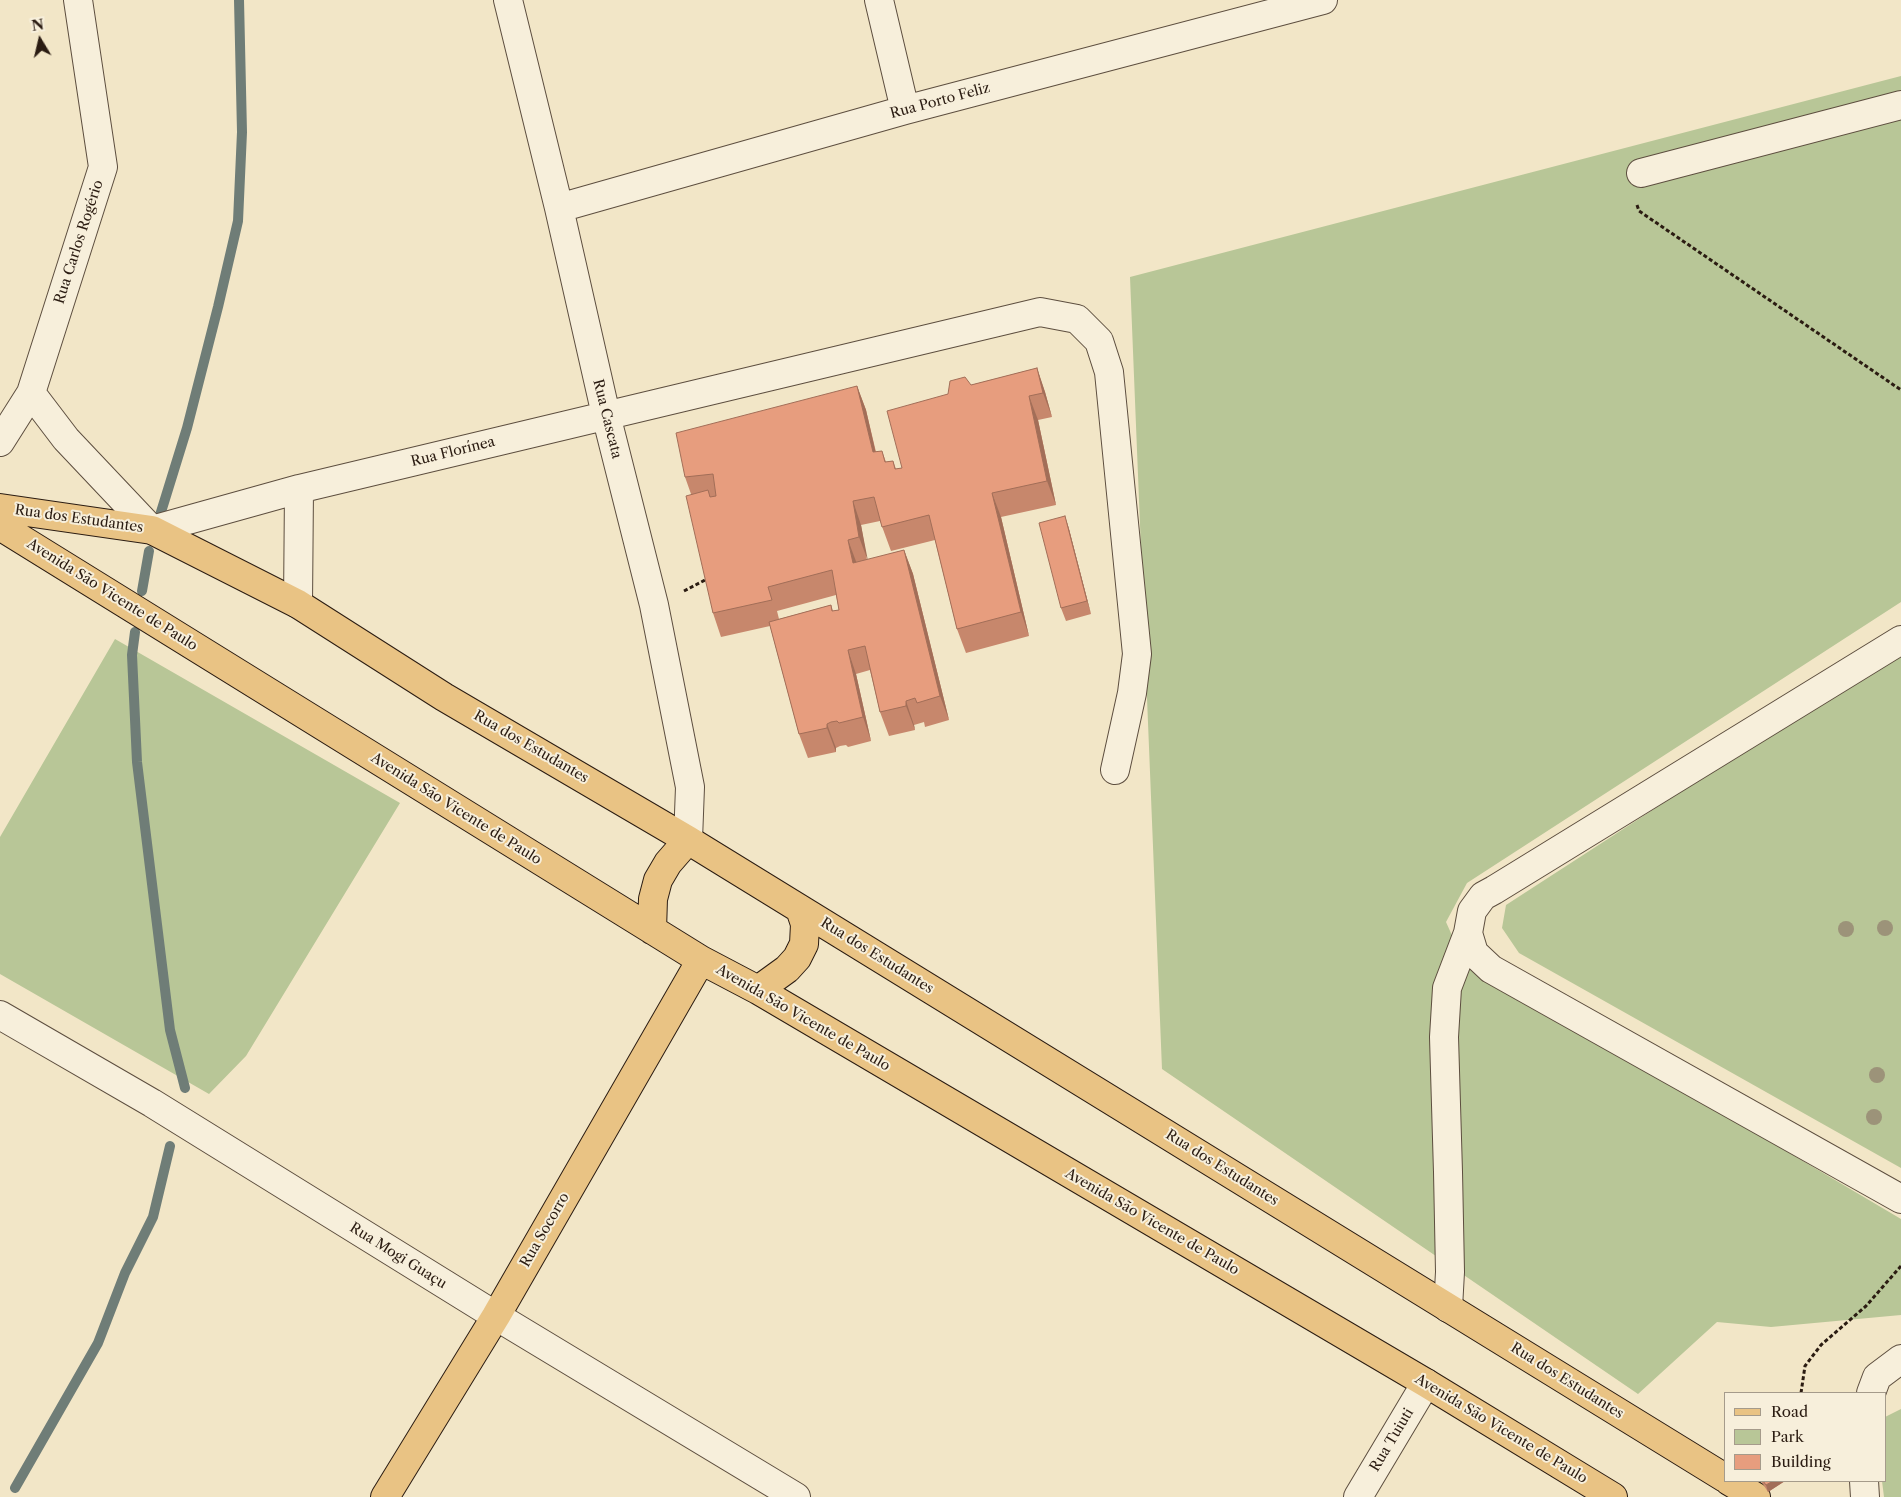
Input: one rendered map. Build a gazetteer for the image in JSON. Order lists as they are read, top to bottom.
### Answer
{
  "streets": {
    "main road": ["Rua dos Estudantes", "Avenida São Vicente de Paulo", "Rua Socorro"],
    "street": [
      "Rua Porto Feliz",
      "Rua Carlos Rogério",
      "Rua Cascata",
      "Rua Florínea",
      "Rua Mogi Guaçu",
      "Rua Tuiuti"
    ]
  },
  "crossings": [
    ["Rua Porto Feliz", "Rua Cascata"],
    ["Rua Cascata", "Rua Florínea"],
    ["Rua Cascata", "Rua dos Estudantes"],
    ["Rua Florínea", "Rua dos Estudantes"],
    ["Avenida São Vicente de Paulo", "Rua Socorro"],
    ["Avenida São Vicente de Paulo", "Rua Tuiuti"],
    ["Rua Socorro", "Rua Mogi Guaçu"]
  ],
  "legend": ["Road", "Park", "Building"],
  "north": "top"
}
